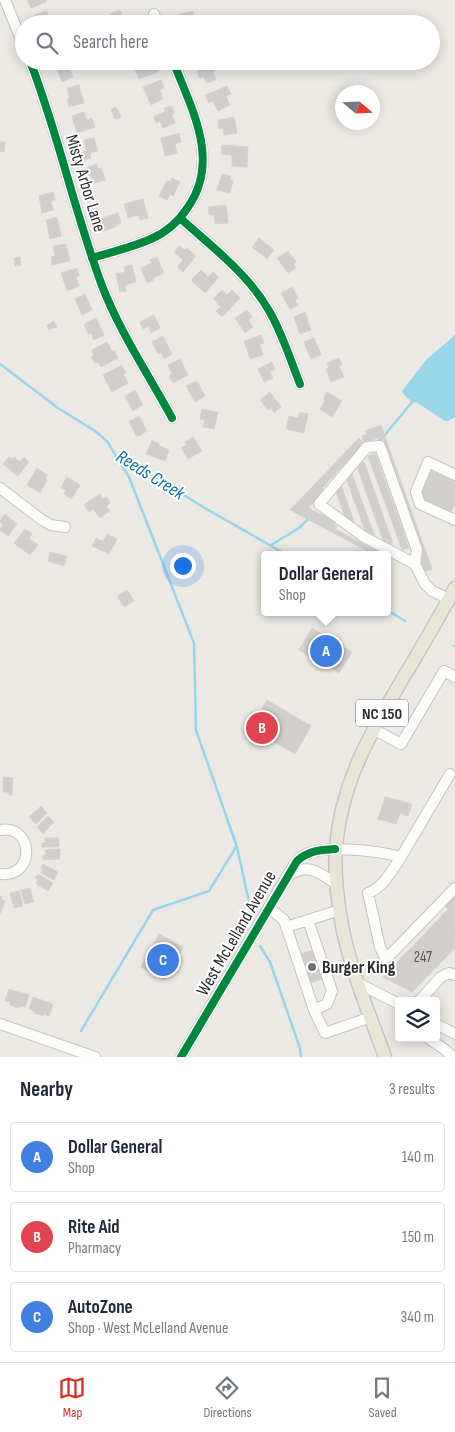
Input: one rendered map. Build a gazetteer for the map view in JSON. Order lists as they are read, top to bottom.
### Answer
{
  "streets": {
    "main road": ["NC 150"],
    "street": ["Misty Arbor Lane", "West McLelland Avenue"]
  },
  "crossings": [
    ["NC 150", "West McLelland Avenue"]
  ],
  "water": ["Reeds Creek"],
  "places": ["Burger King"],
  "house_numbers": ["247"],
  "north": "right",
  "page": {
    "search": "Search here",
    "popup": ["Dollar General", "Shop"],
    "pins": ["A", "B", "C"],
    "heading": ["Nearby", "3 results"],
    "list": [
      {
        "mark": "A",
        "name": "Dollar General",
        "note": "Shop",
        "value": "140 m"
      },
      {
        "mark": "B",
        "name": "Rite Aid",
        "note": "Pharmacy",
        "value": "150 m"
      },
      {
        "mark": "C",
        "name": "AutoZone",
        "note": "Shop · West McLelland Avenue",
        "value": "340 m"
      }
    ],
    "nav": ["Map", "Directions", "Saved"]
  }
}
